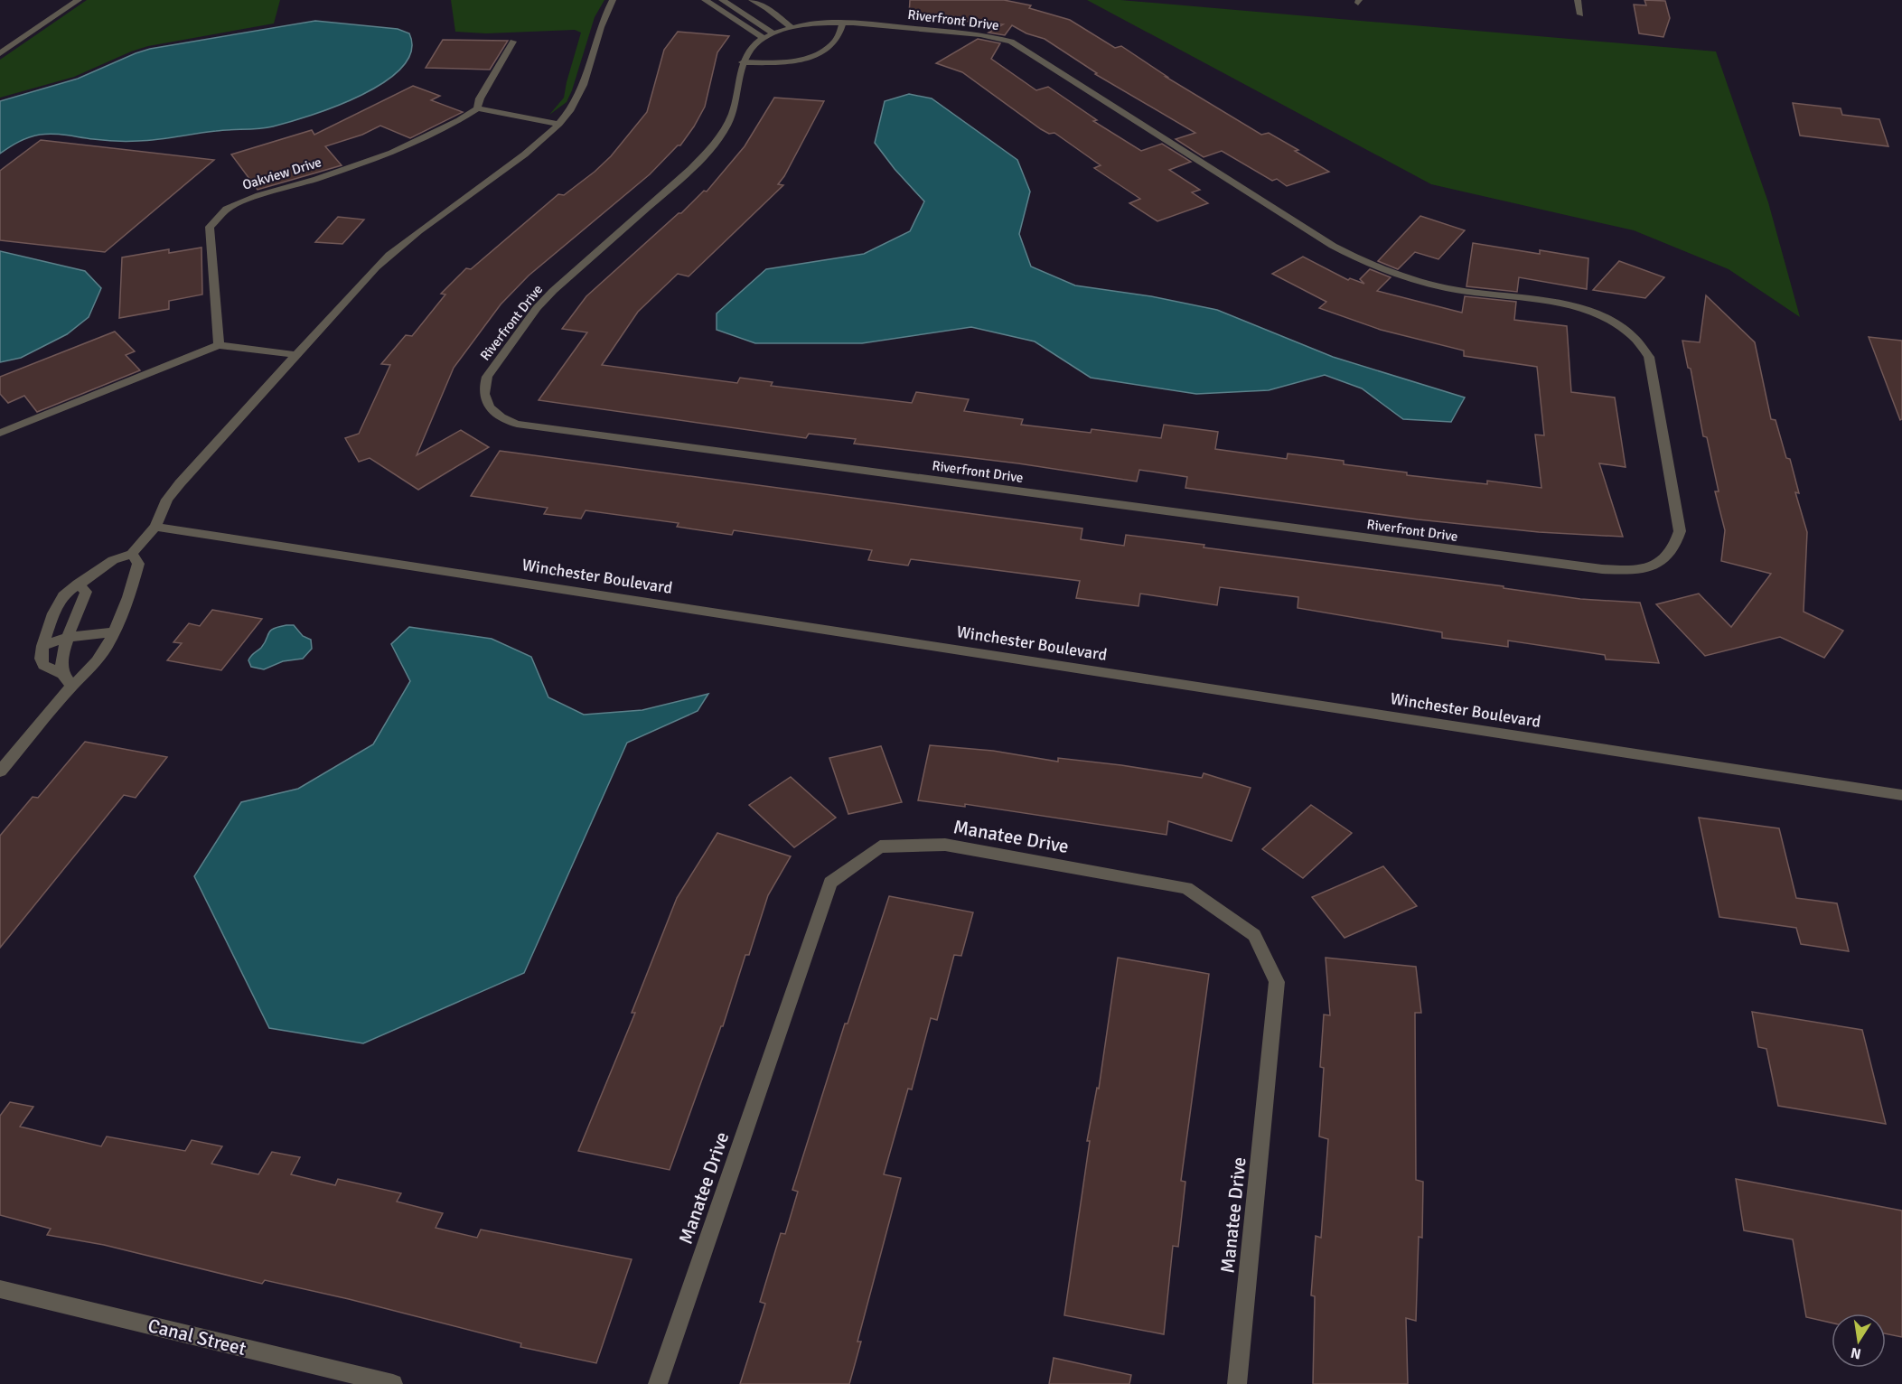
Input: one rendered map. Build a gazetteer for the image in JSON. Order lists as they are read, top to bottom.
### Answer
{
  "streets": {
    "street": [
      "Riverfront Drive",
      "Oakview Drive",
      "Winchester Boulevard",
      "Manatee Drive",
      "Canal Street"
    ]
  },
  "north": "bottom"
}
